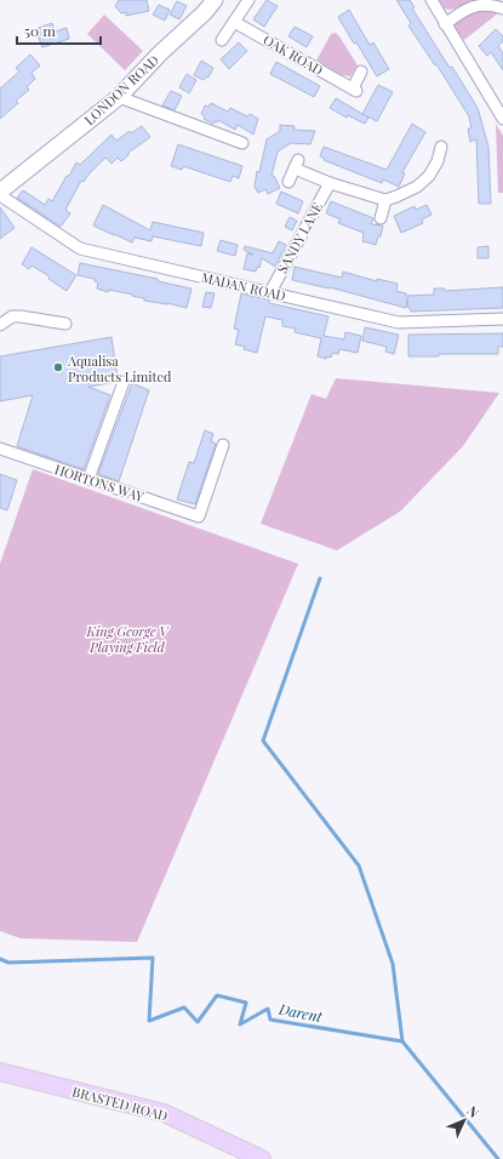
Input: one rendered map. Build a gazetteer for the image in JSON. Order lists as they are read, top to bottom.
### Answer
{
  "streets": {
    "main road": ["BRASTED ROAD"],
    "street": [
      "OAK ROAD",
      "LONDON ROAD",
      "SANDY LANE",
      "MADAN ROAD",
      "HORTONS WAY"
    ]
  },
  "crossings": [
    ["LONDON ROAD", "MADAN ROAD"],
    ["SANDY LANE", "MADAN ROAD"]
  ],
  "water": ["Darent"],
  "parks": ["King George V Playing Field"],
  "places": ["Aqualisa Products Limited"],
  "scale_bar": "50 m",
  "north": "top right"
}
